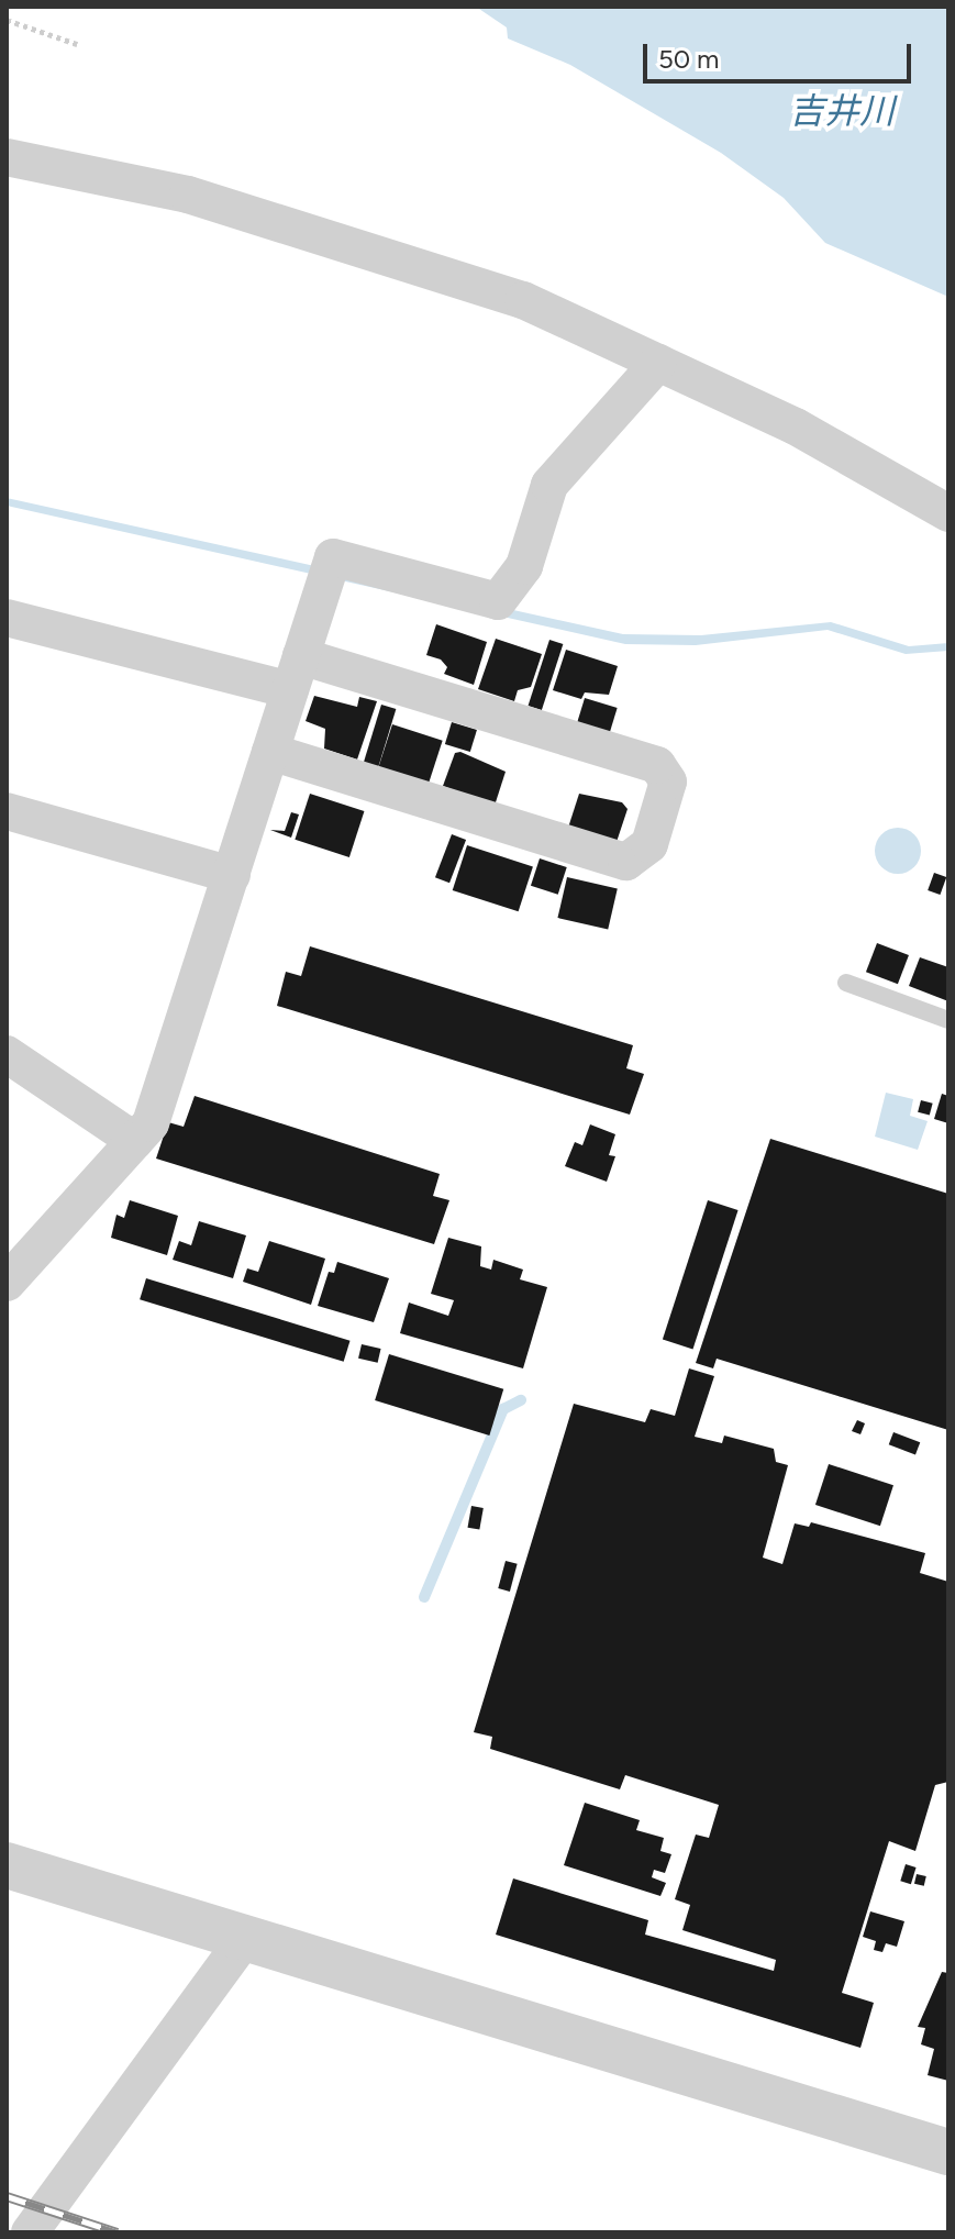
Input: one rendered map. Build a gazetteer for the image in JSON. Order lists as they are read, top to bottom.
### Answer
{
  "water": ["吉井川"],
  "scale_bar": "50 m"
}
